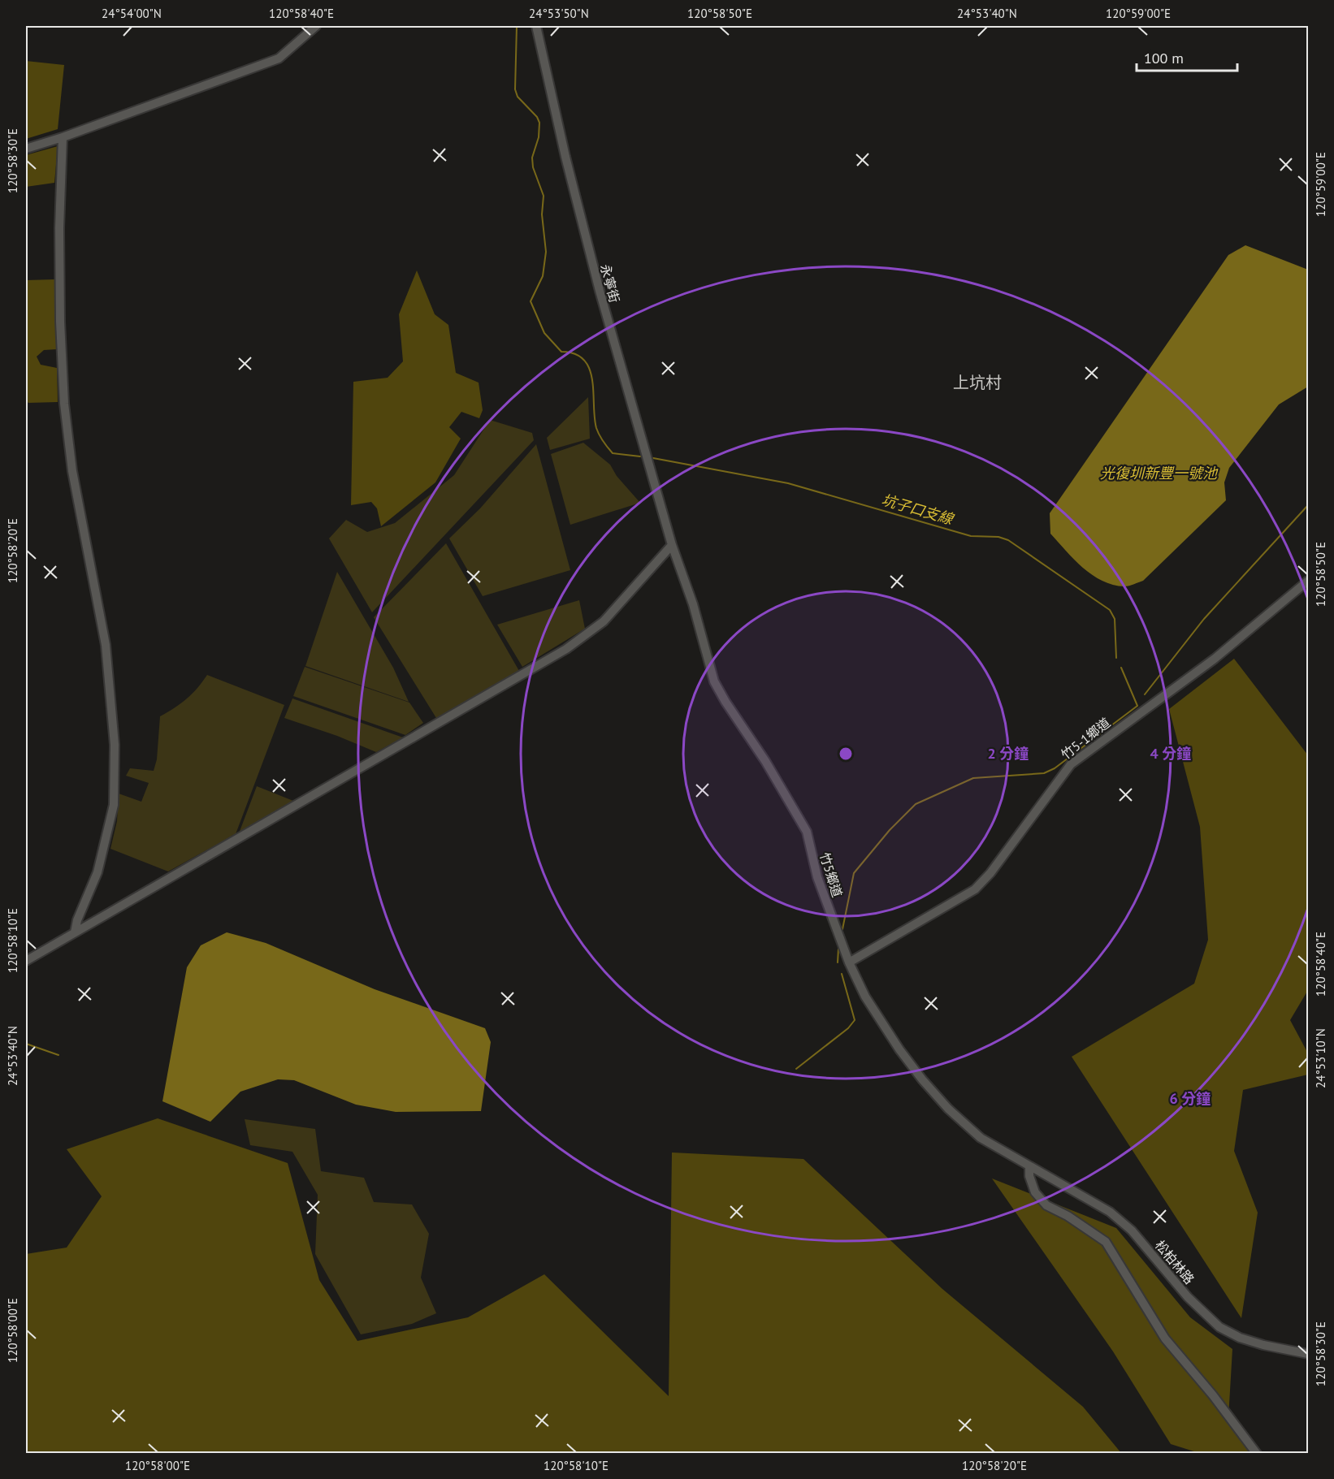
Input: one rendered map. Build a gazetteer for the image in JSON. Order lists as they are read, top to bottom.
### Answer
{
  "streets": {
    "street": [
      "永寧街",
      "竹5-1鄉道",
      "竹5鄉道",
      "松柏林路"
    ]
  },
  "crossings": [
    ["永寧街", "竹5鄉道"],
    ["竹5-1鄉道", "竹5鄉道"],
    ["竹5鄉道", "松柏林路"]
  ],
  "districts": ["上坑村"],
  "water": ["光復圳新豐一號池", "坑子口支線"],
  "scale_bar": "100 m",
  "coordinates": [
    "24°54'00\"N",
    "120°58'40\"E",
    "24°53'50\"N",
    "120°58'50\"E",
    "24°53'40\"N",
    "120°59'00\"E",
    "120°58'30\"E",
    "120°58'20\"E",
    "120°58'10\"E",
    "24°53'10\"N",
    "120°58'00\"E"
  ],
  "rings": ["2 分鐘", "4 分鐘", "6 分鐘"]
}
